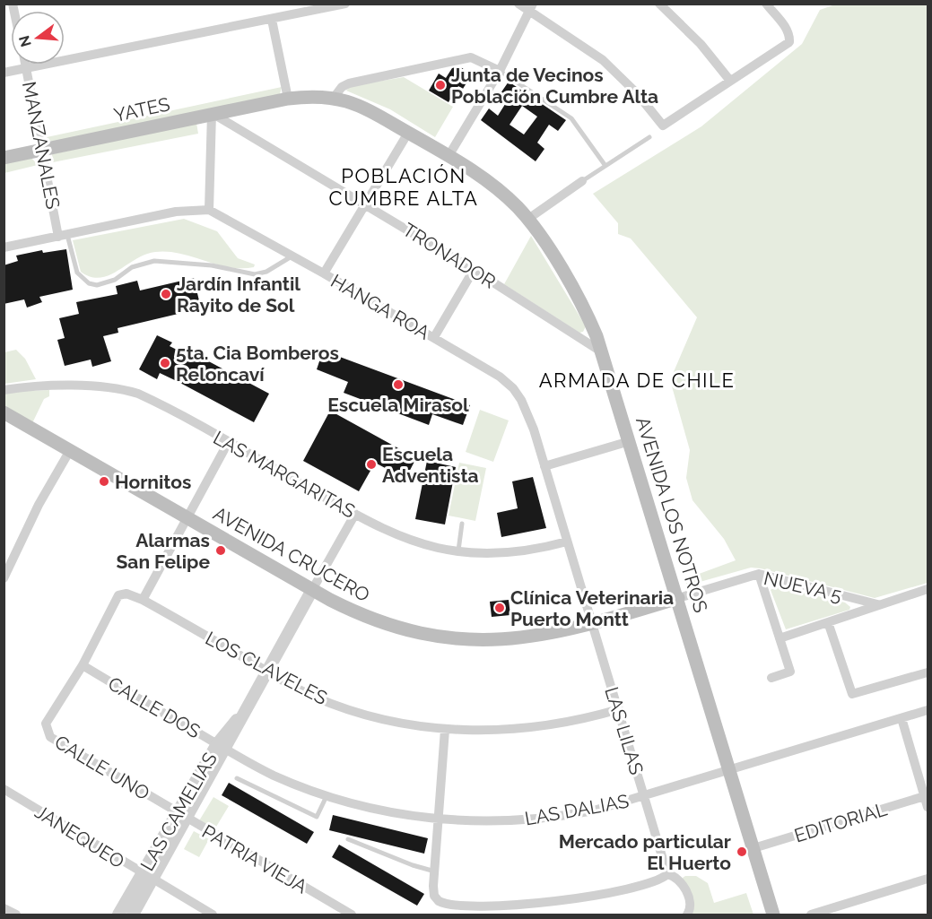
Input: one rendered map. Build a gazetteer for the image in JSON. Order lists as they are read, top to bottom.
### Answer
{
  "streets": {
    "main road": ["YATES", "AVENIDA LOS NOTROS", "AVENIDA CRUCERO"],
    "street": [
      "MANZANALES",
      "TRONADOR",
      "HANGA ROA",
      "LAS MARGARITAS",
      "NUEVA 5",
      "LOS CLAVELES",
      "CALLE DOS",
      "LAS LILAS",
      "CALLE UNO",
      "LAS DALIAS",
      "LAS CAMELIAS",
      "EDITORIAL",
      "JANEQUEO",
      "PATRIA VIEJA"
    ]
  },
  "crossings": [
    ["YATES", "MANZANALES"],
    ["YATES", "TRONADOR"],
    ["YATES", "AVENIDA LOS NOTROS"],
    ["TRONADOR", "AVENIDA LOS NOTROS"],
    ["HANGA ROA", "LAS MARGARITAS"],
    ["HANGA ROA", "AVENIDA CRUCERO"],
    ["HANGA ROA", "LAS LILAS"],
    ["LAS MARGARITAS", "LAS CAMELIAS"],
    ["AVENIDA LOS NOTROS", "AVENIDA CRUCERO"],
    ["AVENIDA LOS NOTROS", "NUEVA 5"],
    ["AVENIDA LOS NOTROS", "LAS DALIAS"],
    ["AVENIDA LOS NOTROS", "EDITORIAL"],
    ["AVENIDA CRUCERO", "NUEVA 5"],
    ["AVENIDA CRUCERO", "LAS LILAS"],
    ["AVENIDA CRUCERO", "LAS CAMELIAS"],
    ["LOS CLAVELES", "LAS LILAS"],
    ["LOS CLAVELES", "LAS CAMELIAS"],
    ["CALLE DOS", "CALLE UNO"],
    ["CALLE DOS", "LAS DALIAS"],
    ["CALLE DOS", "LAS CAMELIAS"],
    ["LAS LILAS", "LAS DALIAS"],
    ["CALLE UNO", "LAS CAMELIAS"],
    ["CALLE UNO", "PATRIA VIEJA"],
    ["LAS DALIAS", "LAS CAMELIAS"],
    ["LAS CAMELIAS", "JANEQUEO"],
    ["LAS CAMELIAS", "PATRIA VIEJA"]
  ],
  "districts": ["POBLACIÓN CUMBRE ALTA", "ARMADA DE CHILE"],
  "places": [
    "Junta de Vecinos Población Cumbre Alta",
    "Jardín Infantil Rayito de Sol",
    "5ta. Cia Bomberos Reloncaví",
    "Escuela Mirasol",
    "Escuela Adventista",
    "Hornitos",
    "Alarmas San Felipe",
    "Clínica Veterinaria Puerto Montt",
    "Mercado particular El Huerto"
  ],
  "north": "left"
}
